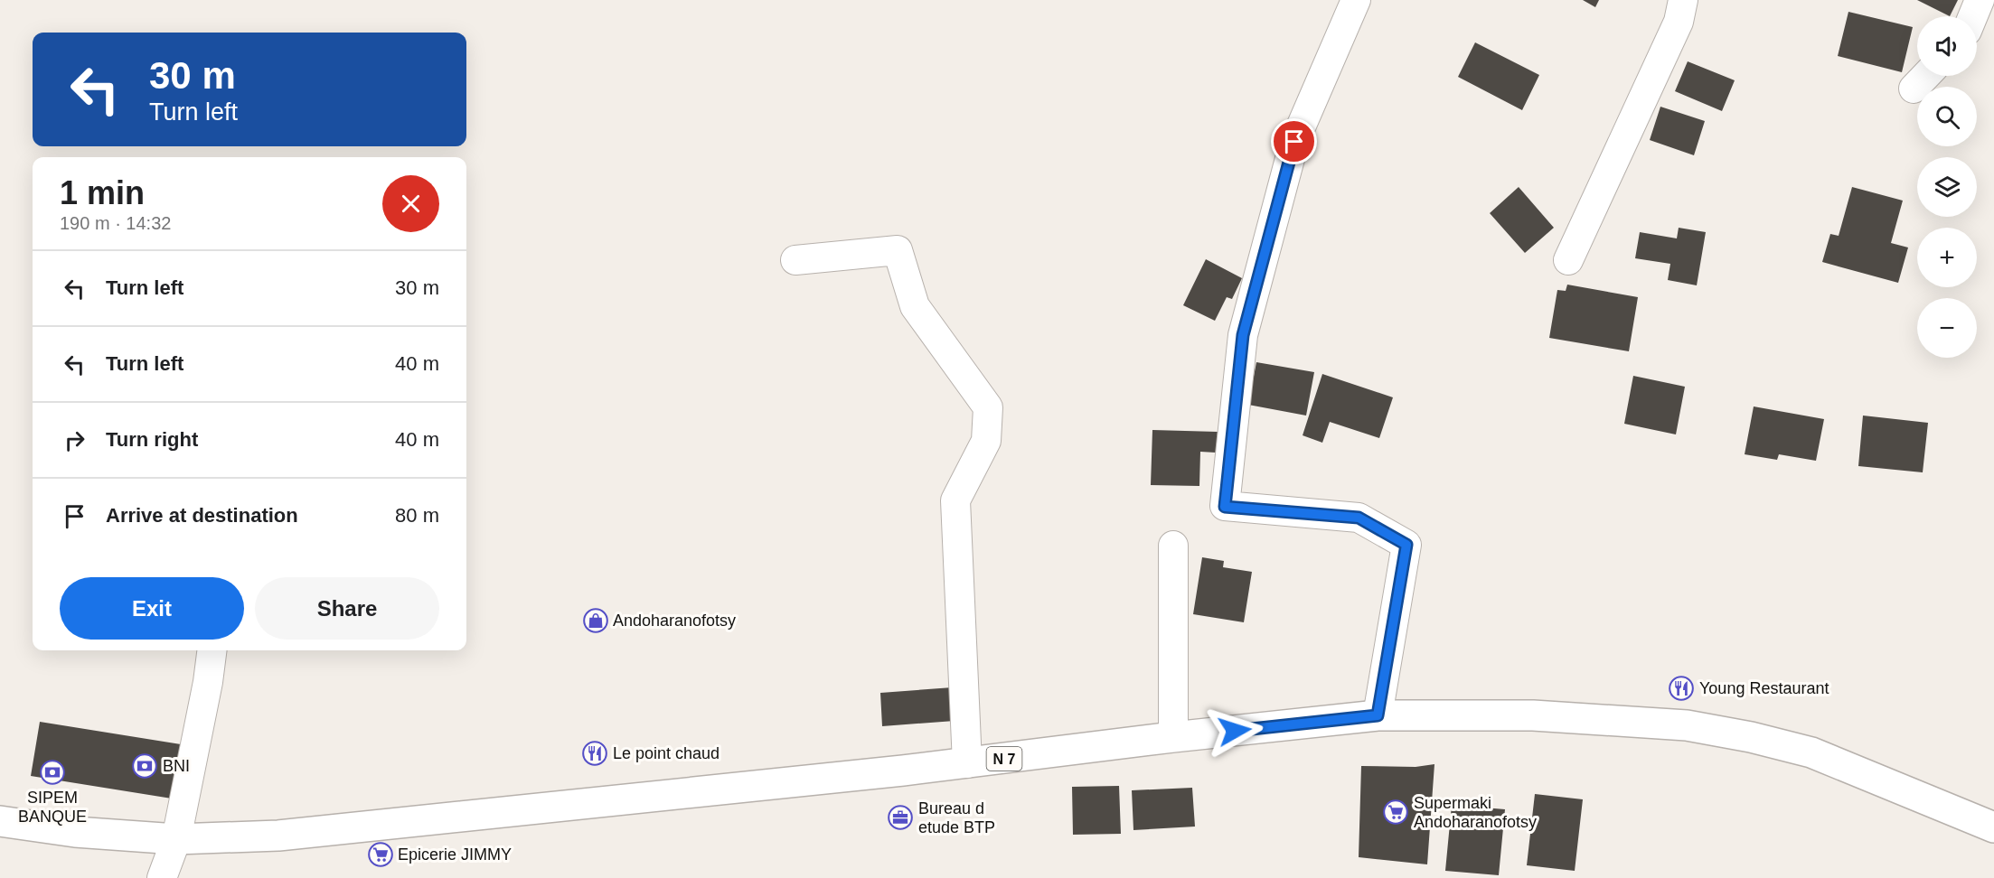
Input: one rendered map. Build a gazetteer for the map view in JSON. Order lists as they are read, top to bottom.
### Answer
{
  "streets": {
    "main road": ["N 7"]
  },
  "places": {
    "shop": ["Andoharanofotsy"],
    "restaurant": ["Young Restaurant", "Le point chaud"],
    "bank": ["BNI", "SIPEM BANQUE"],
    "supermarket": ["Supermaki Andoharanofotsy", "Epicerie JIMMY"],
    "office": ["Bureau d etude BTP"]
  },
  "page": {
    "map_buttons": ["+", "−"],
    "turn": ["30 m", "Turn left"],
    "heading": ["1 min", "190 m · 14:32"],
    "list": [
      {
        "name": "Turn left",
        "value": "30 m"
      },
      {
        "name": "Turn left",
        "value": "40 m"
      },
      {
        "name": "Turn right",
        "value": "40 m"
      },
      {
        "name": "Arrive at destination",
        "value": "80 m"
      }
    ],
    "buttons": ["Exit", "Share"]
  }
}
